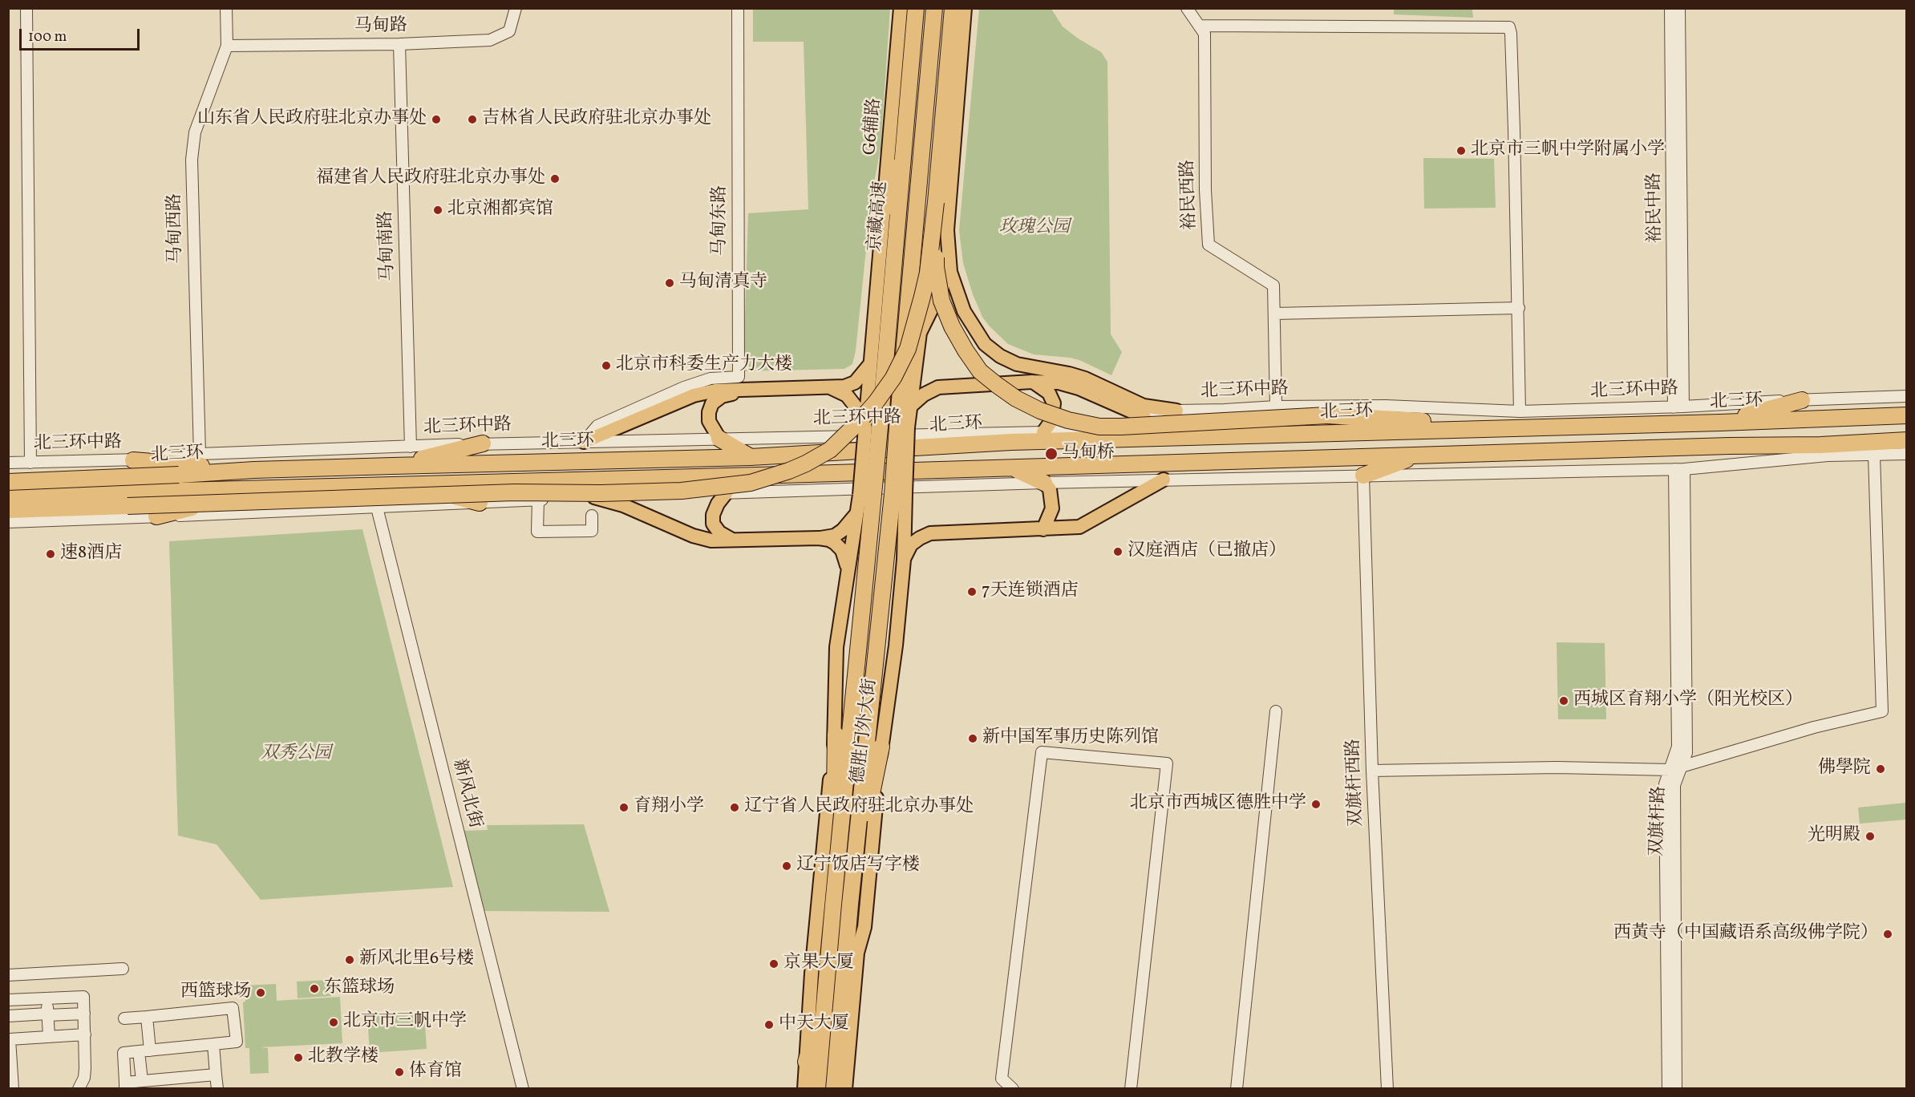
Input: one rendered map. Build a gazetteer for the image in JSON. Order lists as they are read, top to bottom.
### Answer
{
  "streets": {
    "highway": ["京藏高速", "北三环", "德胜门外大街"],
    "main road": ["G6辅路"],
    "street": [
      "马甸路",
      "裕民西路",
      "裕民中路",
      "马甸东路",
      "马甸西路",
      "马甸南路",
      "北三环中路",
      "双旗杆西路",
      "新风北街",
      "双旗杆路"
    ]
  },
  "crossings": [
    ["马甸路", "马甸西路"],
    ["马甸路", "马甸南路"],
    ["G6辅路", "京藏高速"],
    ["裕民西路", "北三环中路"],
    ["裕民中路", "北三环中路"],
    ["马甸东路", "北三环中路"],
    ["马甸西路", "北三环中路"],
    ["马甸南路", "北三环中路"],
    ["北三环中路", "北三环"]
  ],
  "parks": ["玫瑰公园", "双秀公园"],
  "places": [
    "山东省人民政府驻北京办事处",
    "吉林省人民政府驻北京办事处",
    "北京市三帆中学附属小学",
    "福建省人民政府驻北京办事处",
    "北京湘都宾馆",
    "马甸清真寺",
    "北京市科委生产力大楼",
    "马甸桥",
    "汉庭酒店（已撤店）",
    "速8酒店",
    "7天连锁酒店",
    "西城区育翔小学（阳光校区）",
    "新中国军事历史陈列馆",
    "佛學院",
    "北京市西城区德胜中学",
    "育翔小学",
    "辽宁省人民政府驻北京办事处",
    "光明殿",
    "辽宁饭店写字楼",
    "西黃寺（中国藏语系高级佛学院）",
    "新风北里6号楼",
    "京果大厦",
    "东篮球场",
    "西篮球场",
    "北京市三帆中学",
    "中天大厦",
    "北教学楼",
    "体育馆"
  ],
  "scale_bar": "100 m"
}
